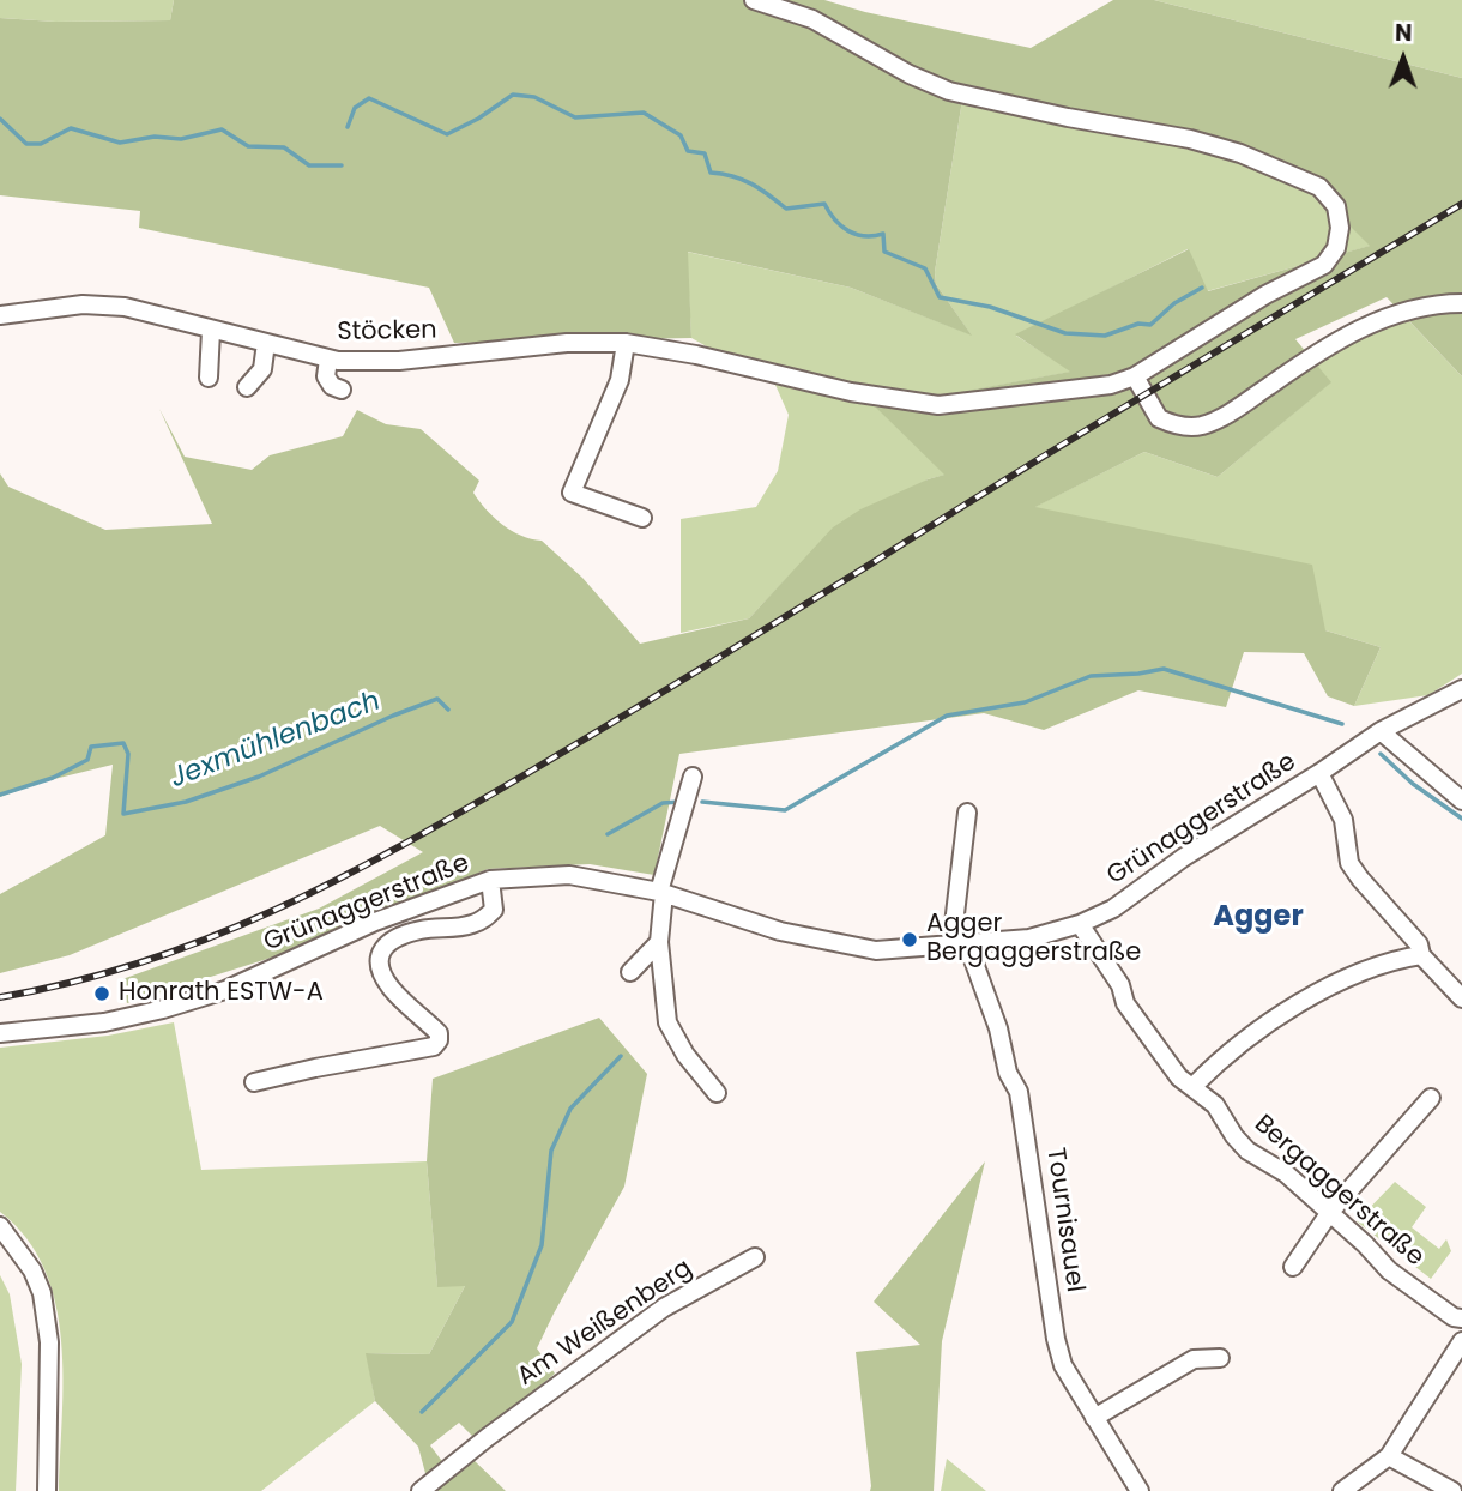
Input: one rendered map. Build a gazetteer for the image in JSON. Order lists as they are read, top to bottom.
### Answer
{
  "streets": {
    "street": [
      "Stöcken",
      "Grünaggerstraße",
      "Bergaggerstraße",
      "Tournisauel",
      "Am Weißenberg"
    ]
  },
  "crossings": [
    ["Grünaggerstraße", "Bergaggerstraße"],
    ["Grünaggerstraße", "Tournisauel"]
  ],
  "districts": ["Agger"],
  "water": ["Jexmühlenbach"],
  "places": ["Agger Bergaggerstraße", "Honrath ESTW-A"],
  "north": "top"
}
